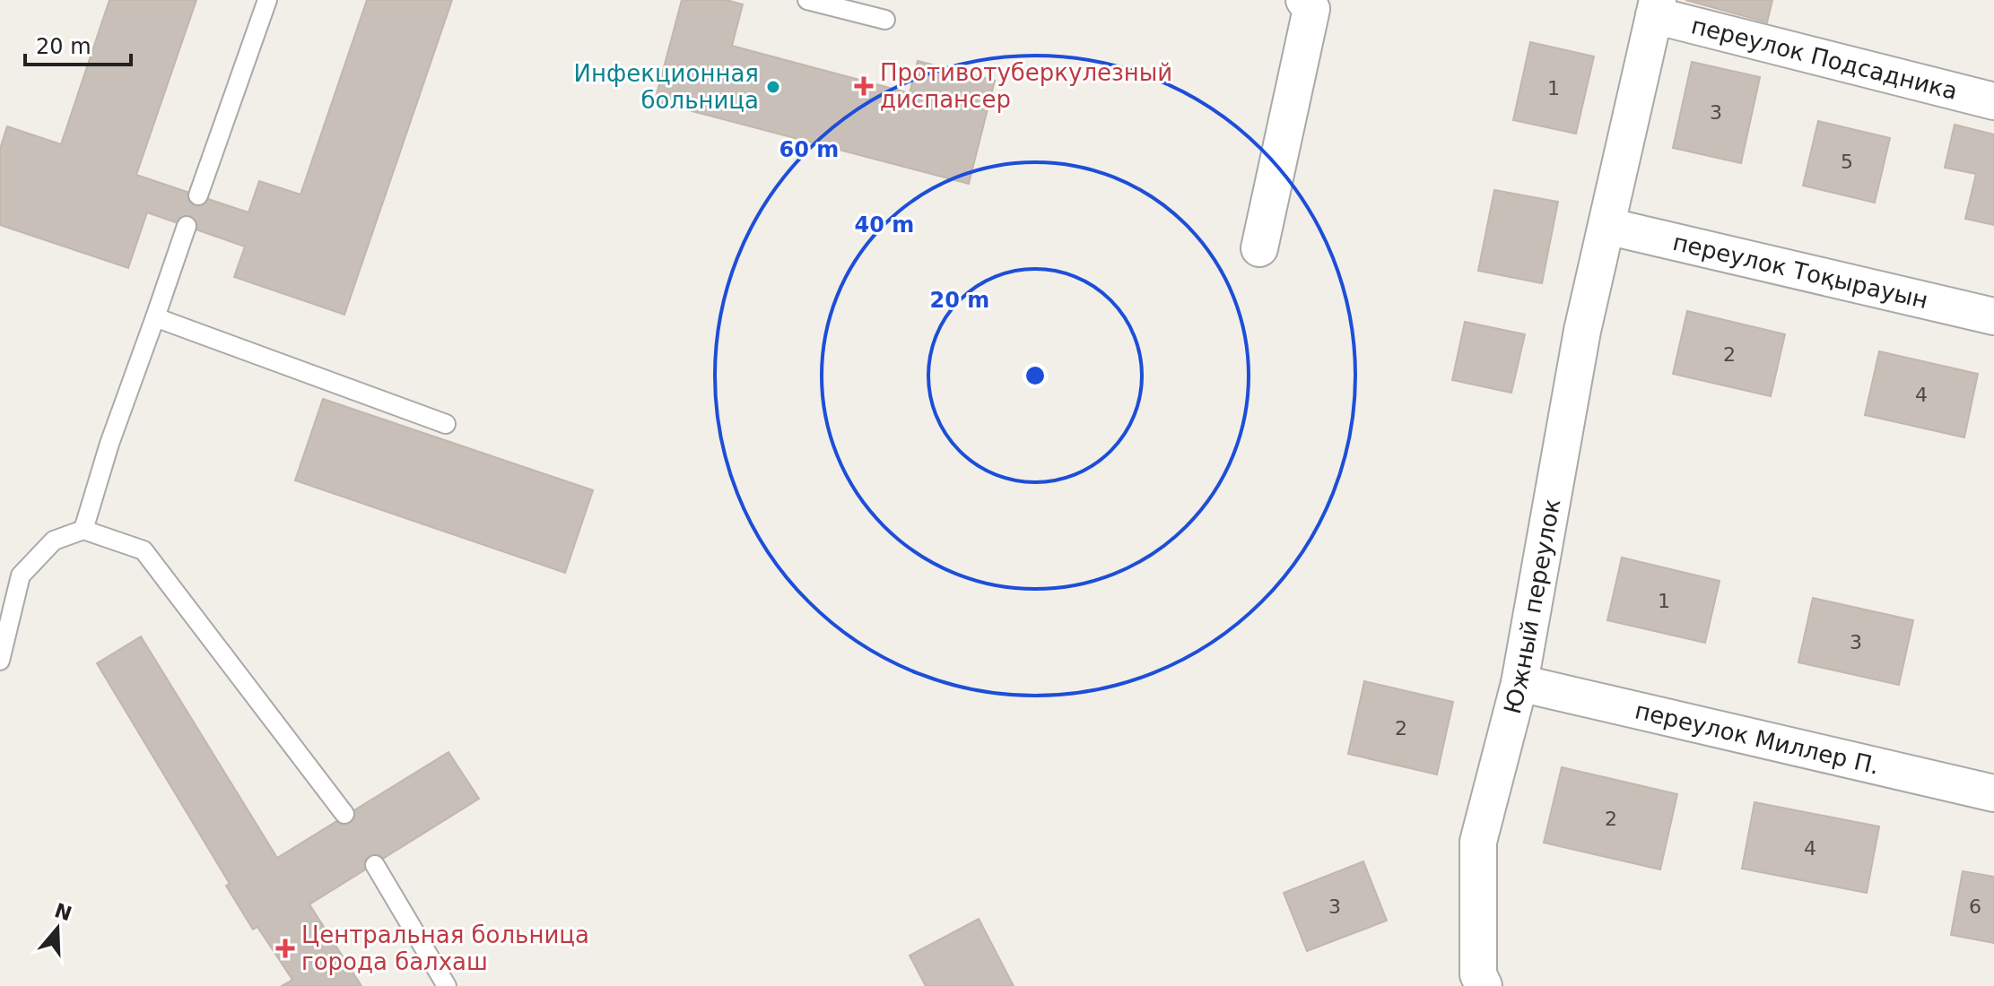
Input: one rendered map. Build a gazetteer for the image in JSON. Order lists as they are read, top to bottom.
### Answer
{
  "streets": {
    "street": [
      "переулок Подсадника",
      "переулок Тоқырауын",
      "Южный переулок",
      "переулок Миллер П."
    ]
  },
  "crossings": [
    ["переулок Подсадника", "Южный переулок"],
    ["переулок Тоқырауын", "Южный переулок"],
    ["Южный переулок", "переулок Миллер П."]
  ],
  "places": {
    "health": ["Противотуберкулезный диспансер", "Центральная больница города балхаш"],
    "other": ["Инфекционная больница"]
  },
  "house_numbers": [
    "1",
    "3",
    "5",
    "2",
    "4",
    "1",
    "3",
    "2",
    "2",
    "4",
    "3",
    "6"
  ],
  "scale_bar": "20 m",
  "north": "top",
  "rings": ["60 m", "40 m", "20 m"]
}
